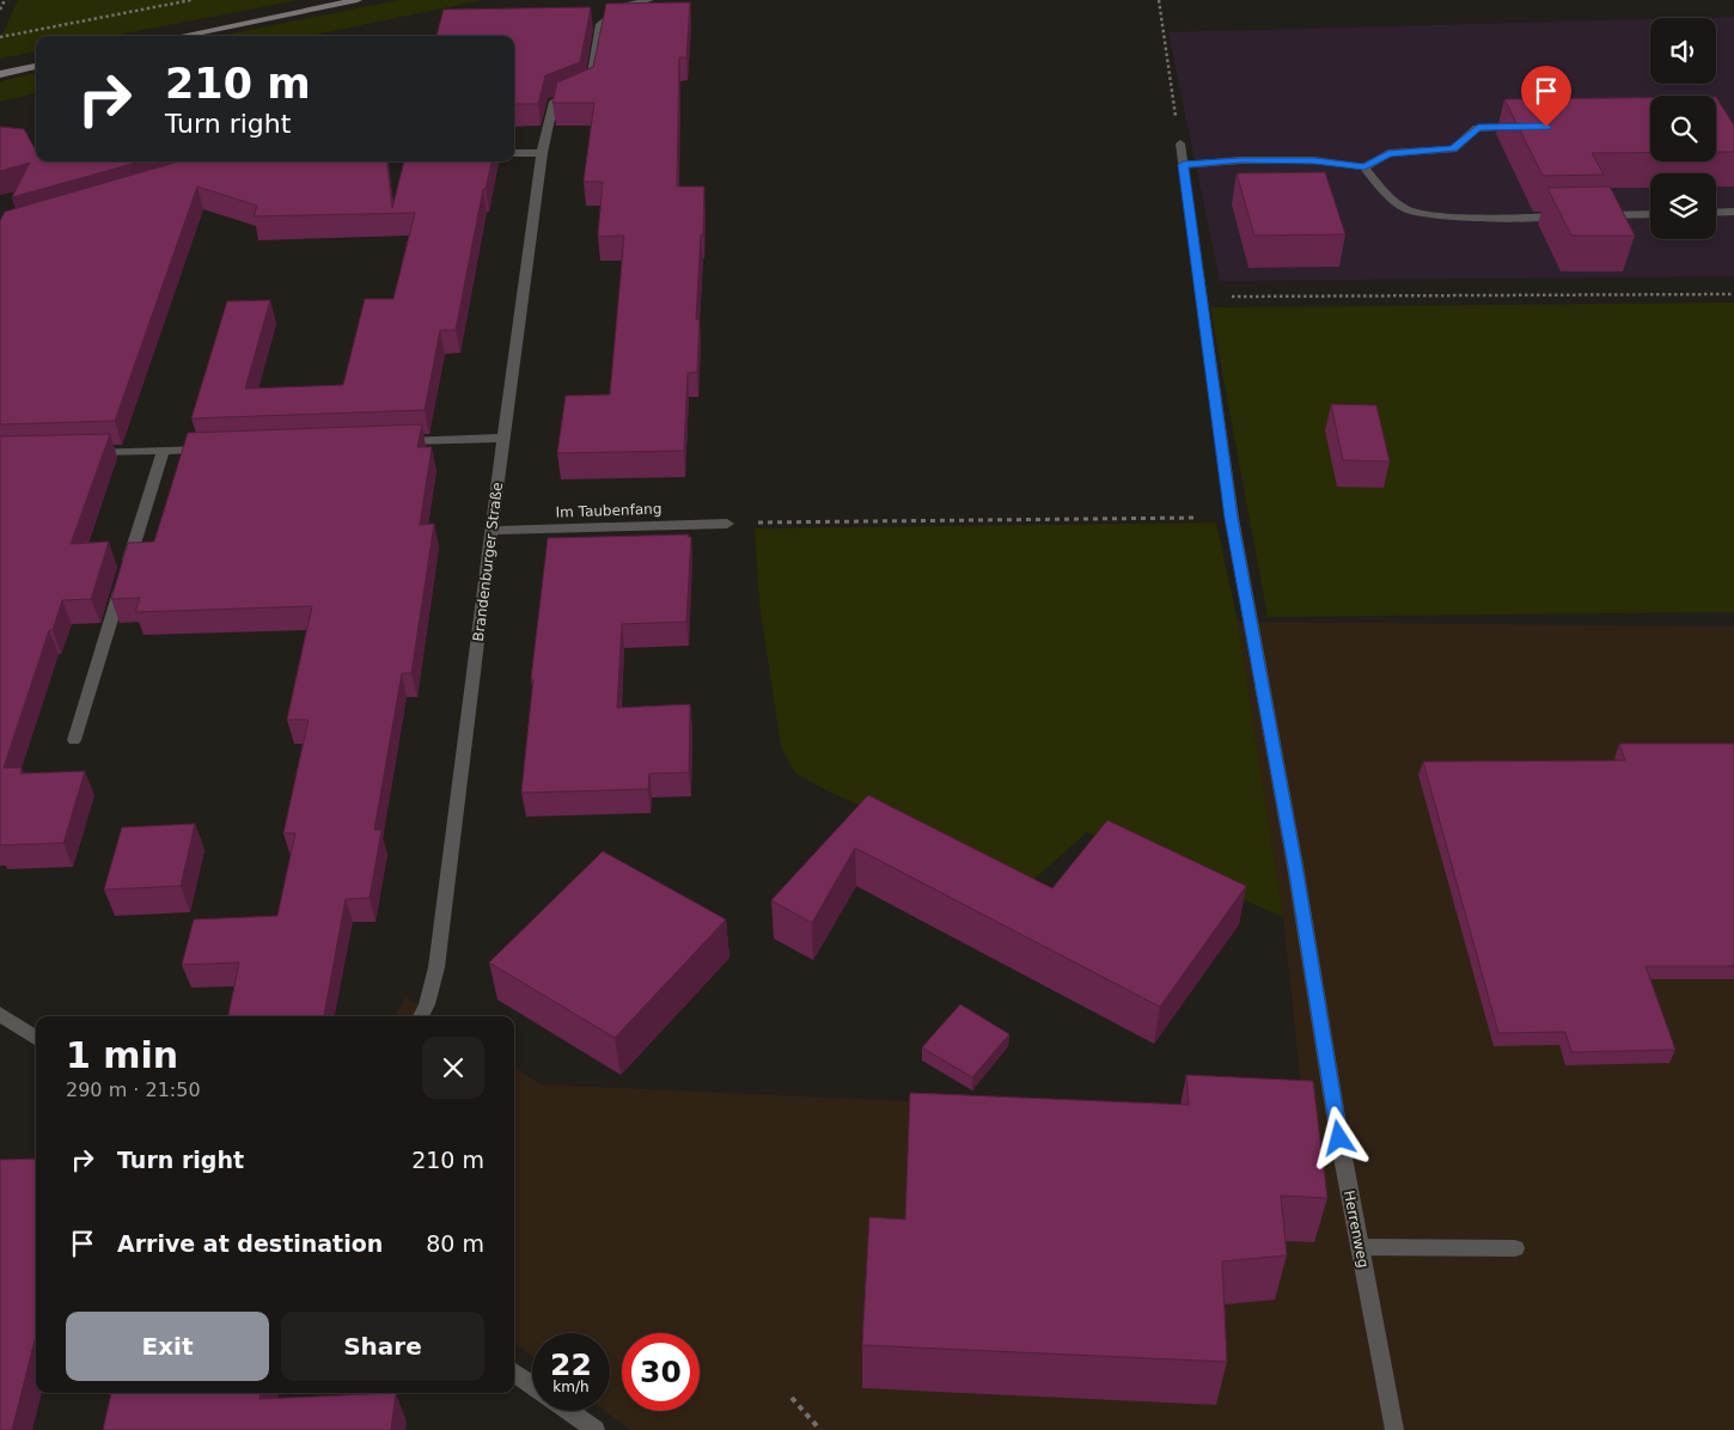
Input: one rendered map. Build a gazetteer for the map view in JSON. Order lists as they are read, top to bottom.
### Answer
{
  "streets": {
    "street": ["Im Taubenfang", "Brandenburger Straße", "Herrenweg"]
  },
  "crossings": [
    ["Im Taubenfang", "Brandenburger Straße"]
  ],
  "page": {
    "turn": ["210 m", "Turn right"],
    "heading": ["1 min", "290 m · 21:50"],
    "list": [
      {
        "name": "Turn right",
        "value": "210 m"
      },
      {
        "name": "Arrive at destination",
        "value": "80 m"
      }
    ],
    "buttons": ["Exit", "Share"],
    "speed": "22 km/h",
    "limit": "30"
  }
}
